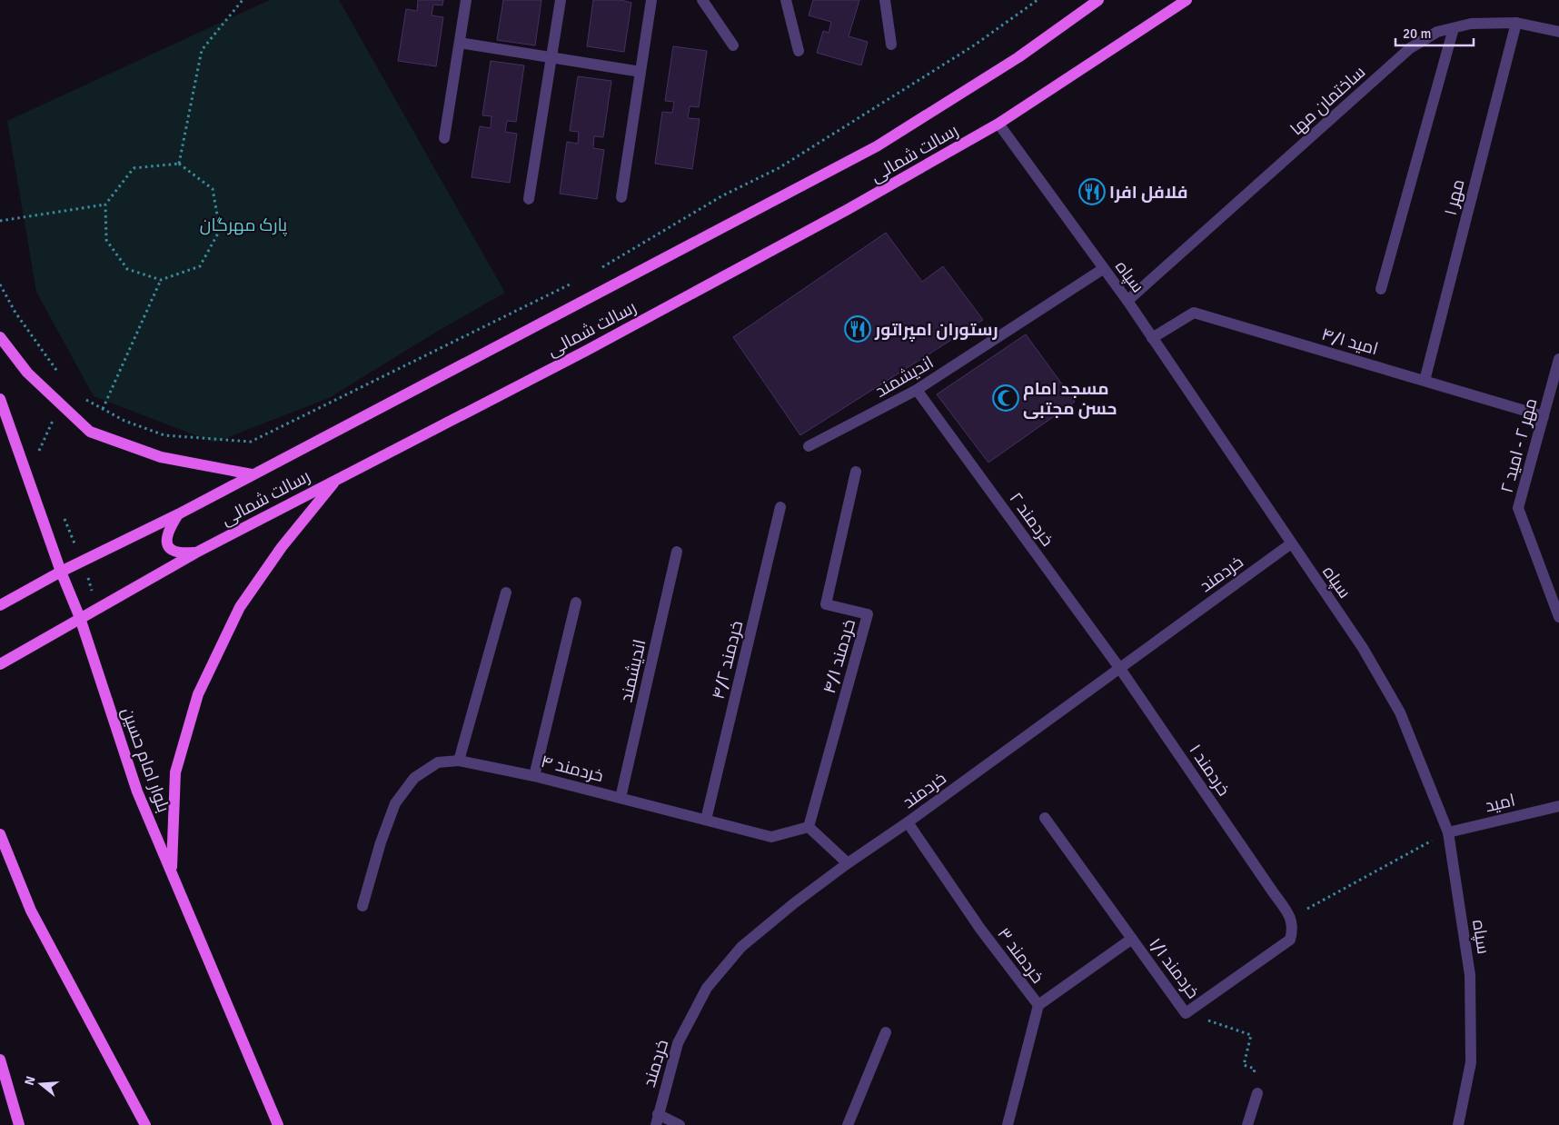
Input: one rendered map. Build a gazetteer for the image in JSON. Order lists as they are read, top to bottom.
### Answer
{
  "streets": {
    "main road": ["رسالت شمالی", "بلوار امام حسین"],
    "street": [
      "ساختمان مها",
      "مهر ۱",
      "سپاه",
      "امید ۴/۱",
      "اندیشمند",
      "مهر ۲ - امید ۲",
      "خردمند ۲",
      "خردمند",
      "خردمند ۴/۱",
      "خردمند ۴/۲",
      "خردمند ۴",
      "خردمند ۱",
      "امید",
      "خردمند ۳",
      "خردمند ۱/۱"
    ]
  },
  "crossings": [
    ["ساختمان مها", "مهر ۱"],
    ["ساختمان مها", "سپاه"],
    ["رسالت شمالی", "سپاه"],
    ["رسالت شمالی", "بلوار امام حسین"],
    ["مهر ۱", "امید ۴/۱"],
    ["سپاه", "امید ۴/۱"],
    ["سپاه", "اندیشمند"],
    ["سپاه", "خردمند"],
    ["سپاه", "امید"],
    ["امید ۴/۱", "مهر ۲ - امید ۲"],
    ["اندیشمند", "خردمند ۲"],
    ["اندیشمند", "خردمند ۴"],
    ["خردمند ۲", "خردمند"],
    ["خردمند ۲", "خردمند ۱"],
    ["خردمند", "خردمند ۱"],
    ["خردمند", "خردمند ۳"],
    ["خردمند ۴/۱", "خردمند ۴"],
    ["خردمند ۴/۲", "خردمند ۴"],
    ["خردمند ۱", "خردمند ۱/۱"]
  ],
  "parks": ["پارک مهرگان"],
  "places": {
    "restaurant": ["فلافل افرا", "رستوران امپراتور"],
    "mosque": ["مسجد امام حسن مجتبی"]
  },
  "scale_bar": "20 m",
  "north": "left"
}
